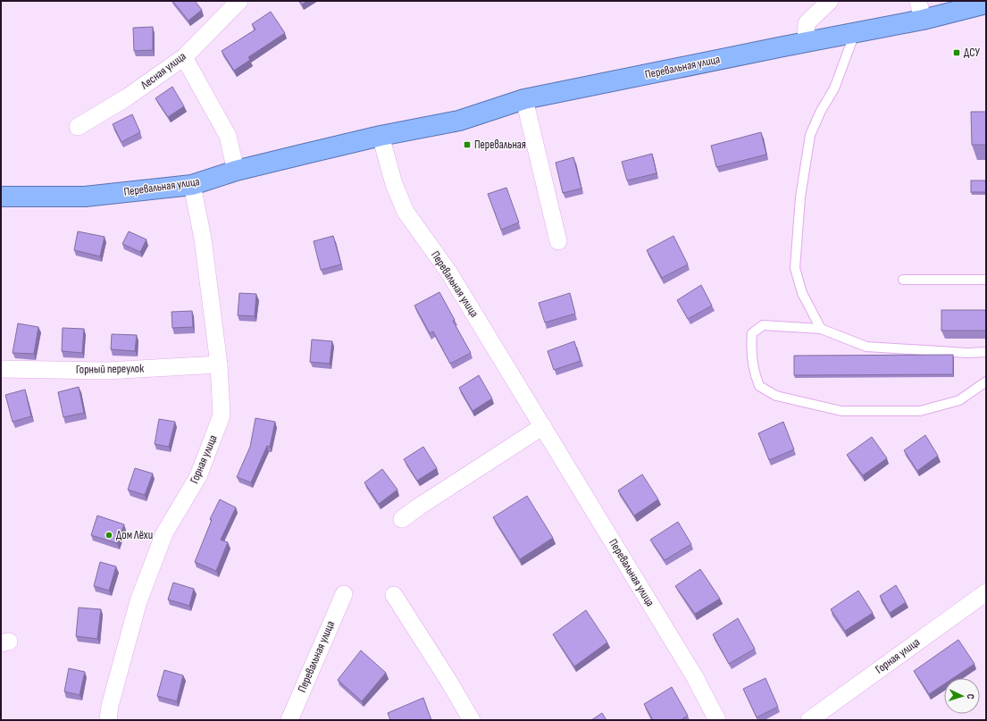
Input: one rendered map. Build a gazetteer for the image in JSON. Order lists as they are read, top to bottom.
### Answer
{
  "streets": {
    "highway": ["Перевальная улица"],
    "street": ["Лесная улица", "Горный переулок", "Горная улица"]
  },
  "crossings": [
    ["Перевальная улица", "Горная улица"],
    ["Горный переулок", "Горная улица"]
  ],
  "places": {
    "transit": ["ДСУ", "Перевальная"],
    "other": ["Дом Лёхи"]
  },
  "north": "right"
}
